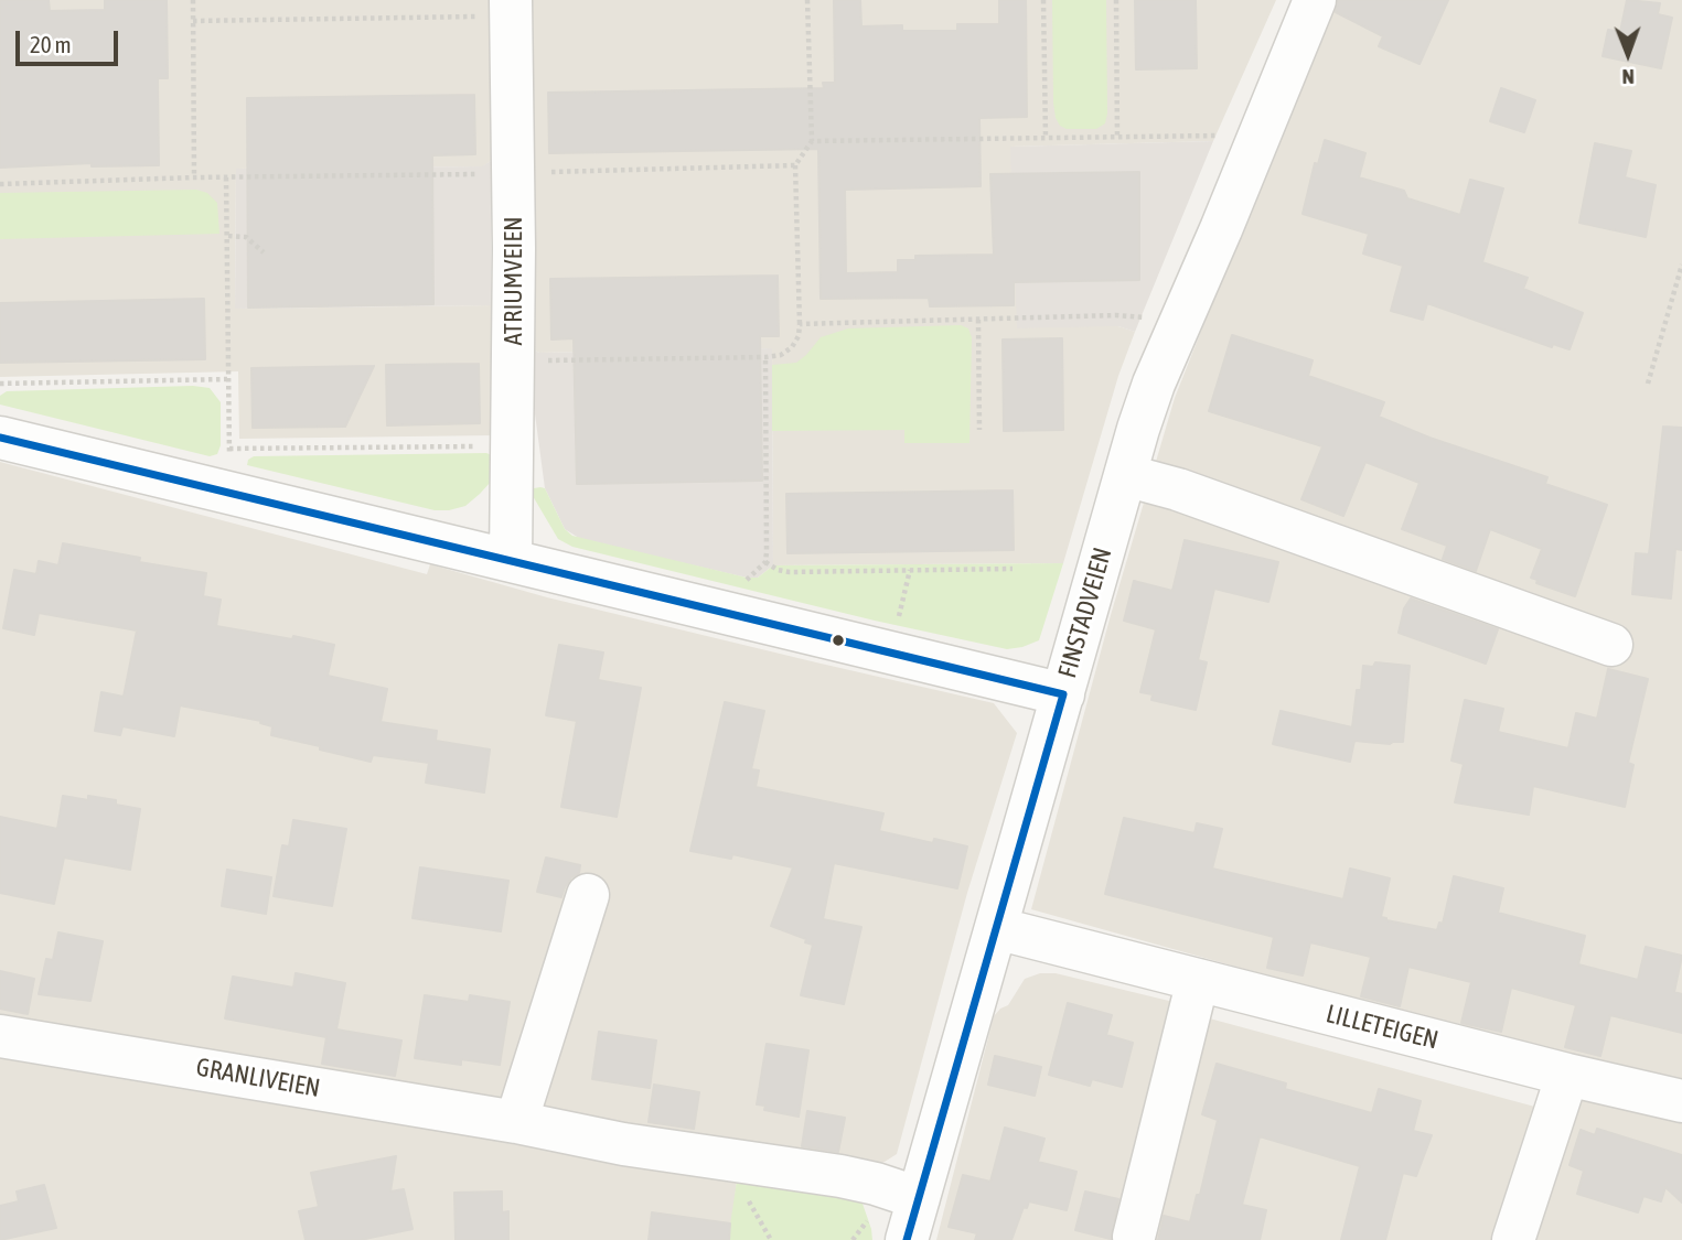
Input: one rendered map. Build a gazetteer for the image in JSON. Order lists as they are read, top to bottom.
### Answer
{
  "streets": {
    "street": [
      "ATRIUMVEIEN",
      "FINSTADVEIEN",
      "LILLETEIGEN",
      "GRANLIVEIEN"
    ]
  },
  "crossings": [
    ["FINSTADVEIEN", "LILLETEIGEN"],
    ["FINSTADVEIEN", "GRANLIVEIEN"]
  ],
  "scale_bar": "20 m",
  "north": "bottom"
}
